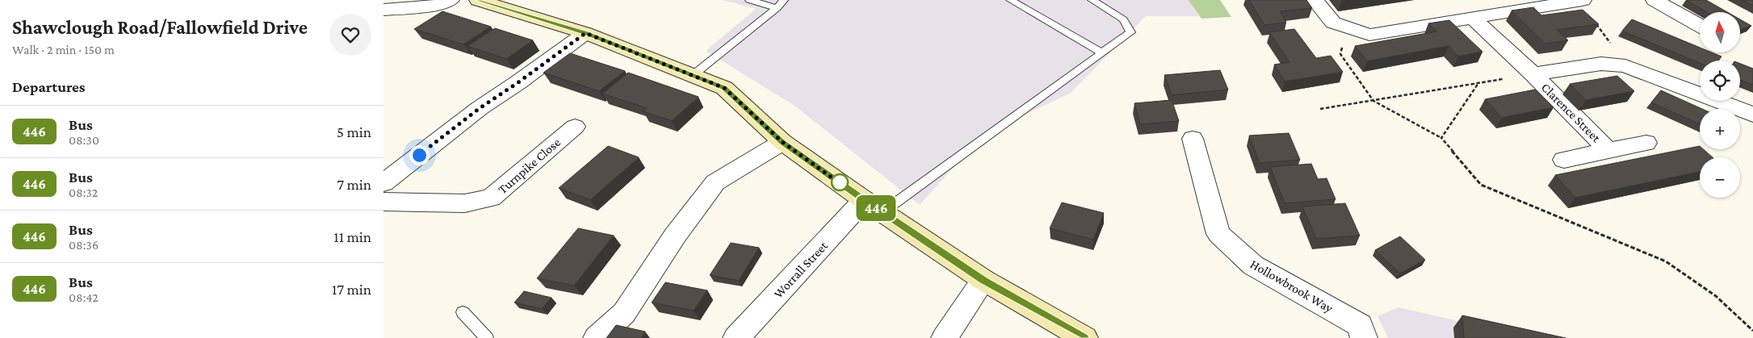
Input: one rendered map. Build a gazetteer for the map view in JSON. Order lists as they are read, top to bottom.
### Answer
{
  "streets": {
    "street": [
      "Clarence Street",
      "Turnpike Close",
      "Worrall Street",
      "Hollowbrook Way"
    ]
  },
  "lines": ["bus line 446"],
  "north": "top",
  "page": {
    "heading": [
      ["Shawclough Road/Fallowfield Drive", "Walk · 2 min · 150 m"],
      "Departures"
    ],
    "on_map": "446",
    "map_buttons": ["+", "−"],
    "list": [
      {
        "mark": "446",
        "name": "Bus",
        "note": "08:30",
        "value": "5 min"
      },
      {
        "mark": "446",
        "name": "Bus",
        "note": "08:32",
        "value": "7 min"
      },
      {
        "mark": "446",
        "name": "Bus",
        "note": "08:36",
        "value": "11 min"
      },
      {
        "mark": "446",
        "name": "Bus",
        "note": "08:42",
        "value": "17 min"
      }
    ]
  }
}
